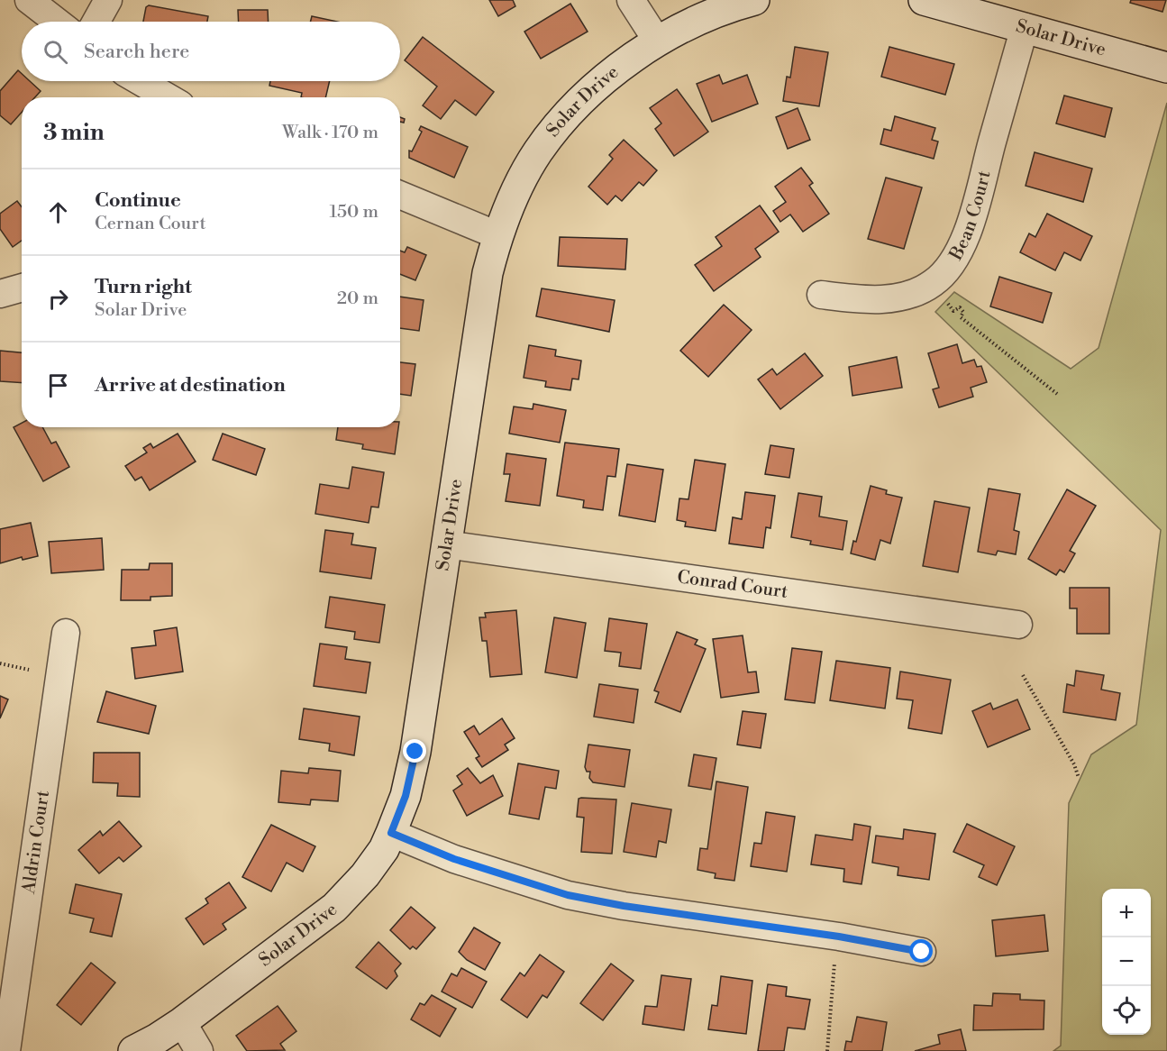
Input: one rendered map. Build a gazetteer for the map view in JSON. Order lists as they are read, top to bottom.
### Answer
{
  "streets": {
    "street": [
      "Solar Drive",
      "Bean Court",
      "Conrad Court",
      "Aldrin Court"
    ]
  },
  "crossings": [
    ["Solar Drive", "Bean Court"],
    ["Solar Drive", "Conrad Court"]
  ],
  "page": {
    "search": "Search here",
    "heading": ["3 min", "Walk · 170 m"],
    "list": [
      ["Continue", "Cernan Court", "150 m"],
      ["Turn right", "Solar Drive", "20 m"],
      "Arrive at destination"
    ],
    "map_buttons": ["+", "−"]
  }
}
